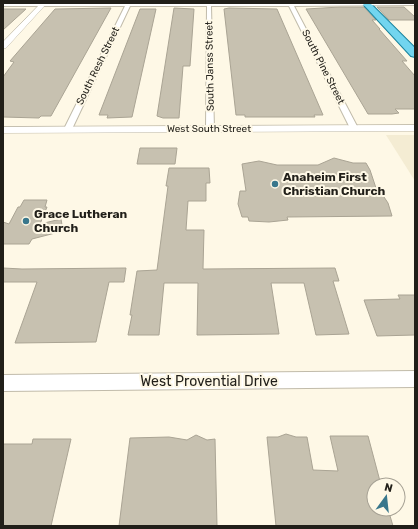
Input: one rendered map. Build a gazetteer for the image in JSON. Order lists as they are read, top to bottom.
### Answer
{
  "streets": {
    "street": [
      "South Resh Street",
      "South Janss Street",
      "South Pine Street",
      "West South Street",
      "West Provential Drive"
    ]
  },
  "crossings": [
    ["South Resh Street", "West South Street"],
    ["South Janss Street", "West South Street"],
    ["South Pine Street", "West South Street"]
  ],
  "places": ["Anaheim First Christian Church", "Grace Lutheran Church"],
  "north": "top"
}
